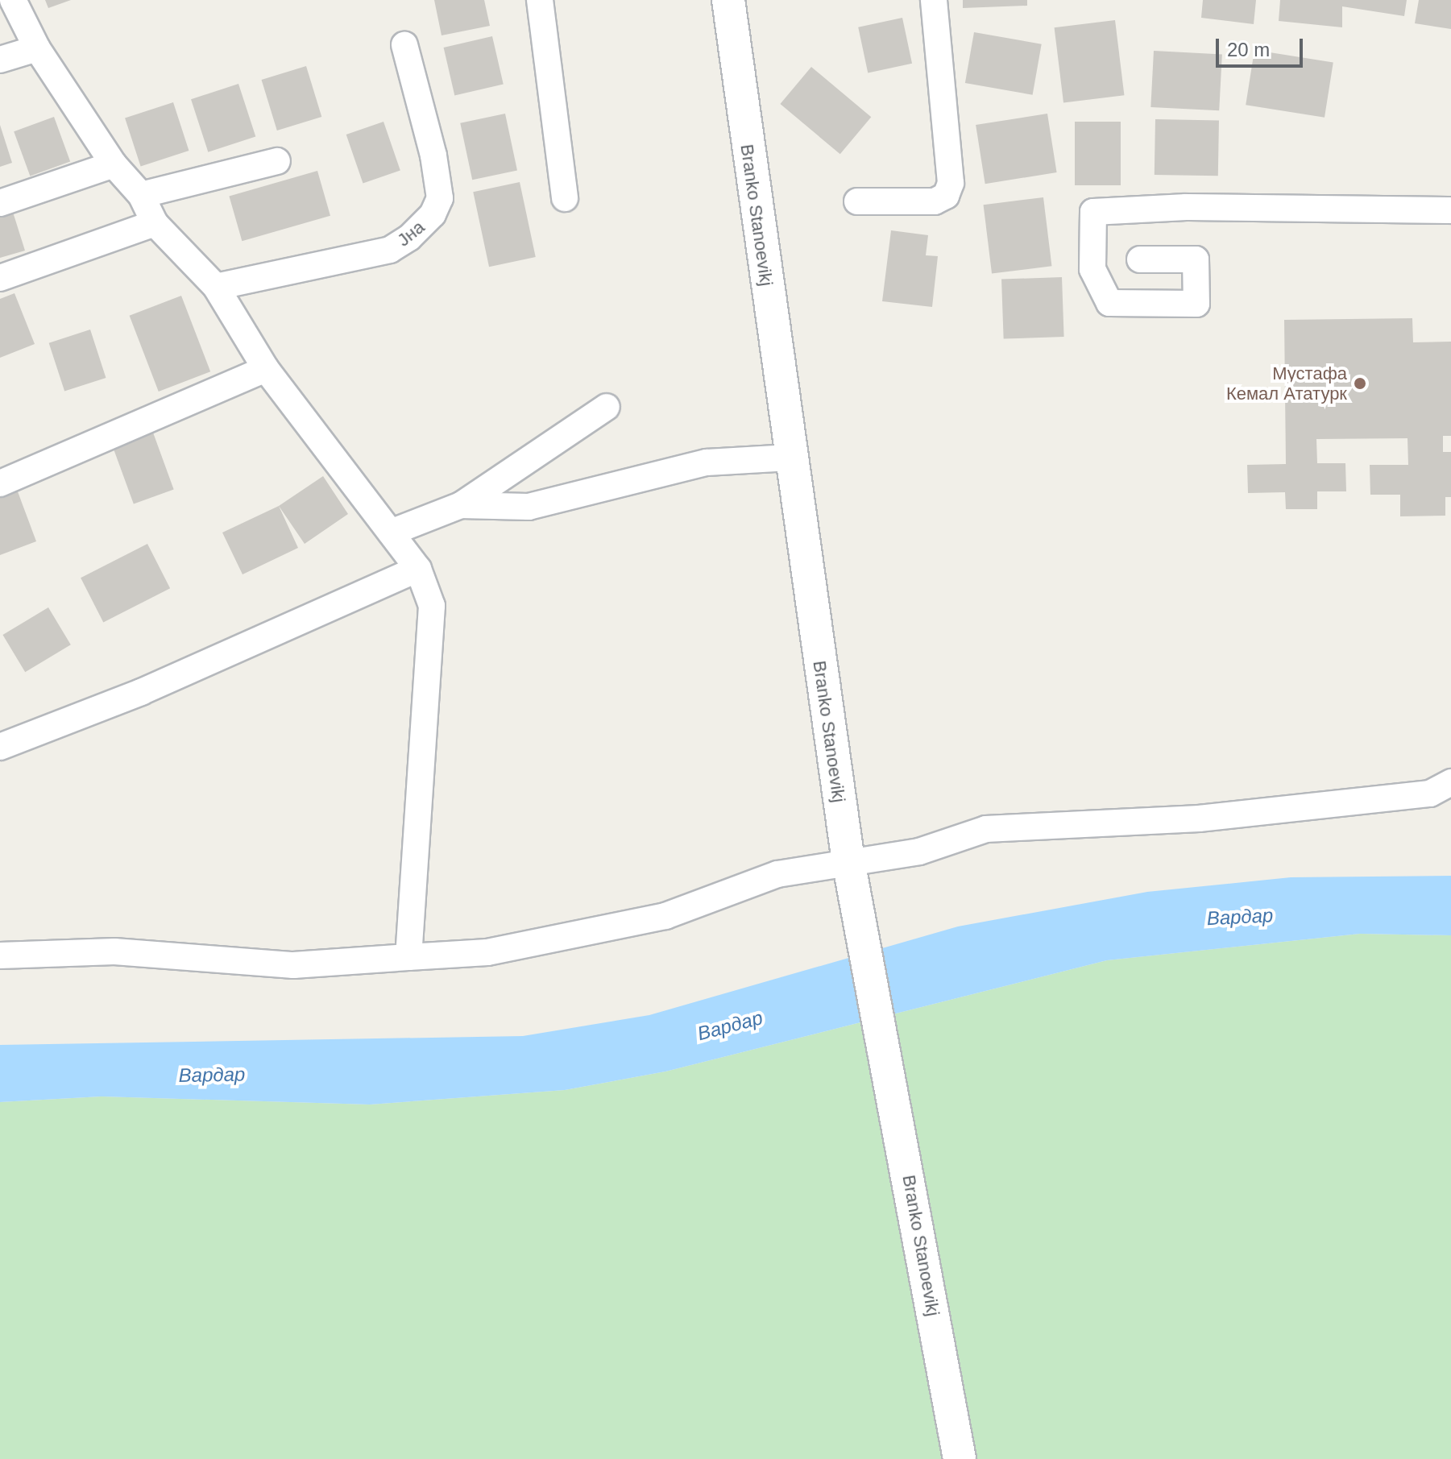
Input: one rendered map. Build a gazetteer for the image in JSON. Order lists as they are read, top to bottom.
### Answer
{
  "streets": {
    "street": ["Branko Stanoevikj", "Јна"]
  },
  "water": ["Вардар"],
  "places": ["Мустафа Кемал Ататурк"],
  "scale_bar": "20 m"
}
